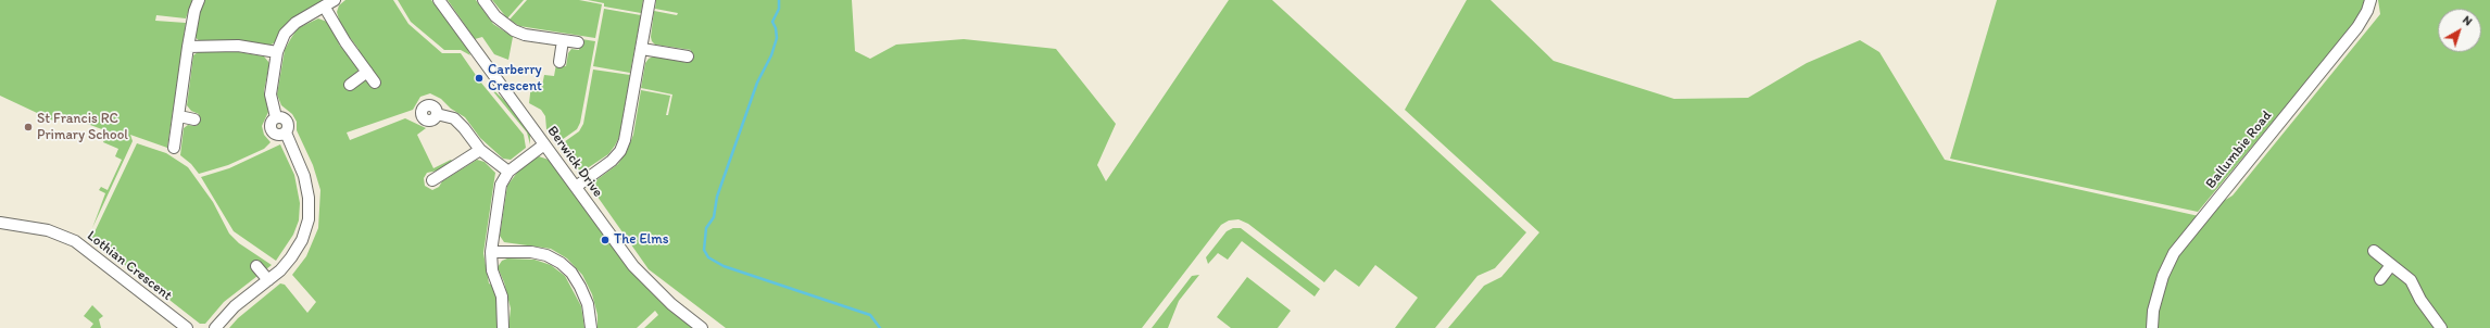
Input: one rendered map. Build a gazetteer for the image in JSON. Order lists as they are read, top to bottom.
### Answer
{
  "streets": {
    "street": ["Ballumbie Road", "Berwick Drive", "Lothian Crescent"]
  },
  "places": ["Carberry Crescent", "St Francis RC Primary School", "The Elms"],
  "north": "top right"
}
